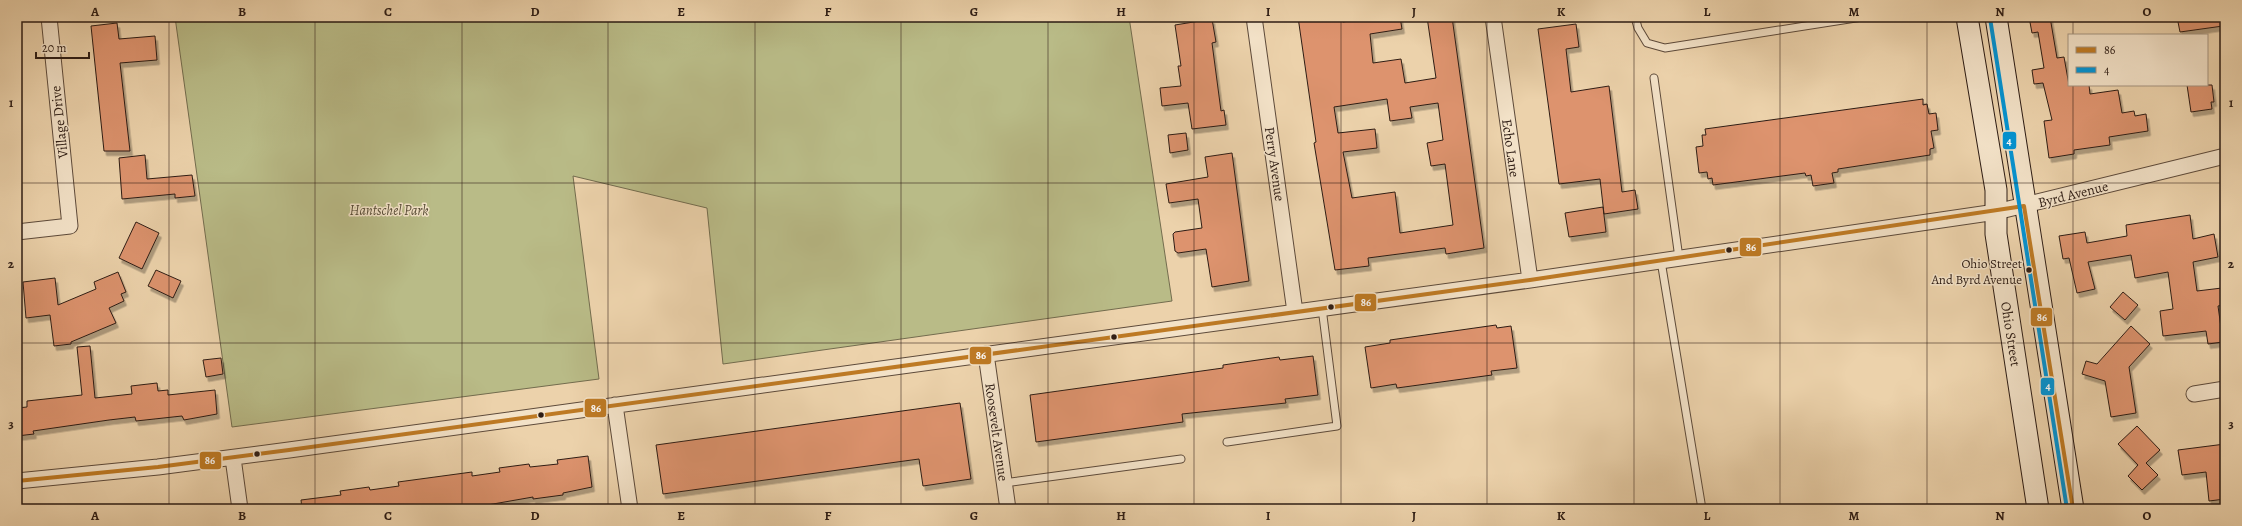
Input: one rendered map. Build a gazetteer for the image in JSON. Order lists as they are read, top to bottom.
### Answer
{
  "streets": {
    "street": [
      "Village Drive",
      "Echo Lane",
      "Perry Avenue",
      "Byrd Avenue",
      "Ohio Street",
      "Roosevelt Avenue"
    ]
  },
  "crossings": [
    ["Echo Lane", "Byrd Avenue"],
    ["Perry Avenue", "Byrd Avenue"],
    ["Byrd Avenue", "Ohio Street"],
    ["Byrd Avenue", "Roosevelt Avenue"]
  ],
  "parks": ["Hantschel Park"],
  "places": ["Ohio Street And Byrd Avenue"],
  "lines": ["transit line 4", "transit line 86"],
  "legend": ["86", "4"],
  "scale_bar": "20 m",
  "grid": {
    "columns": [
      "A",
      "B",
      "C",
      "D",
      "E",
      "F",
      "G",
      "H",
      "I",
      "J",
      "K",
      "L",
      "M",
      "N",
      "O"
    ],
    "rows": ["1", "2", "3"]
  }
}
